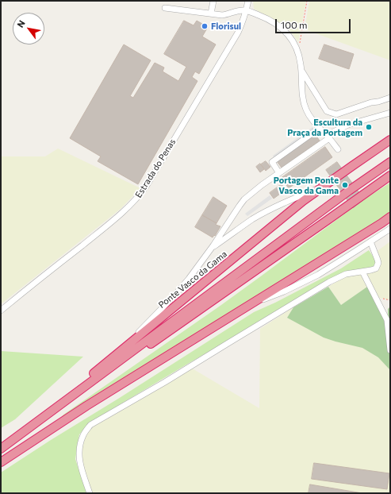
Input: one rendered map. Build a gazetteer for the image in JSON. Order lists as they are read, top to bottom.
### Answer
{
  "streets": {
    "highway": ["Ponte Vasco da Gama"],
    "street": ["Estrada do Penas"]
  },
  "places": ["Florisul", "Escultura da Praça da Portagem", "Portagem Ponte Vasco da Gama"],
  "scale_bar": "100 m",
  "north": "top left"
}
